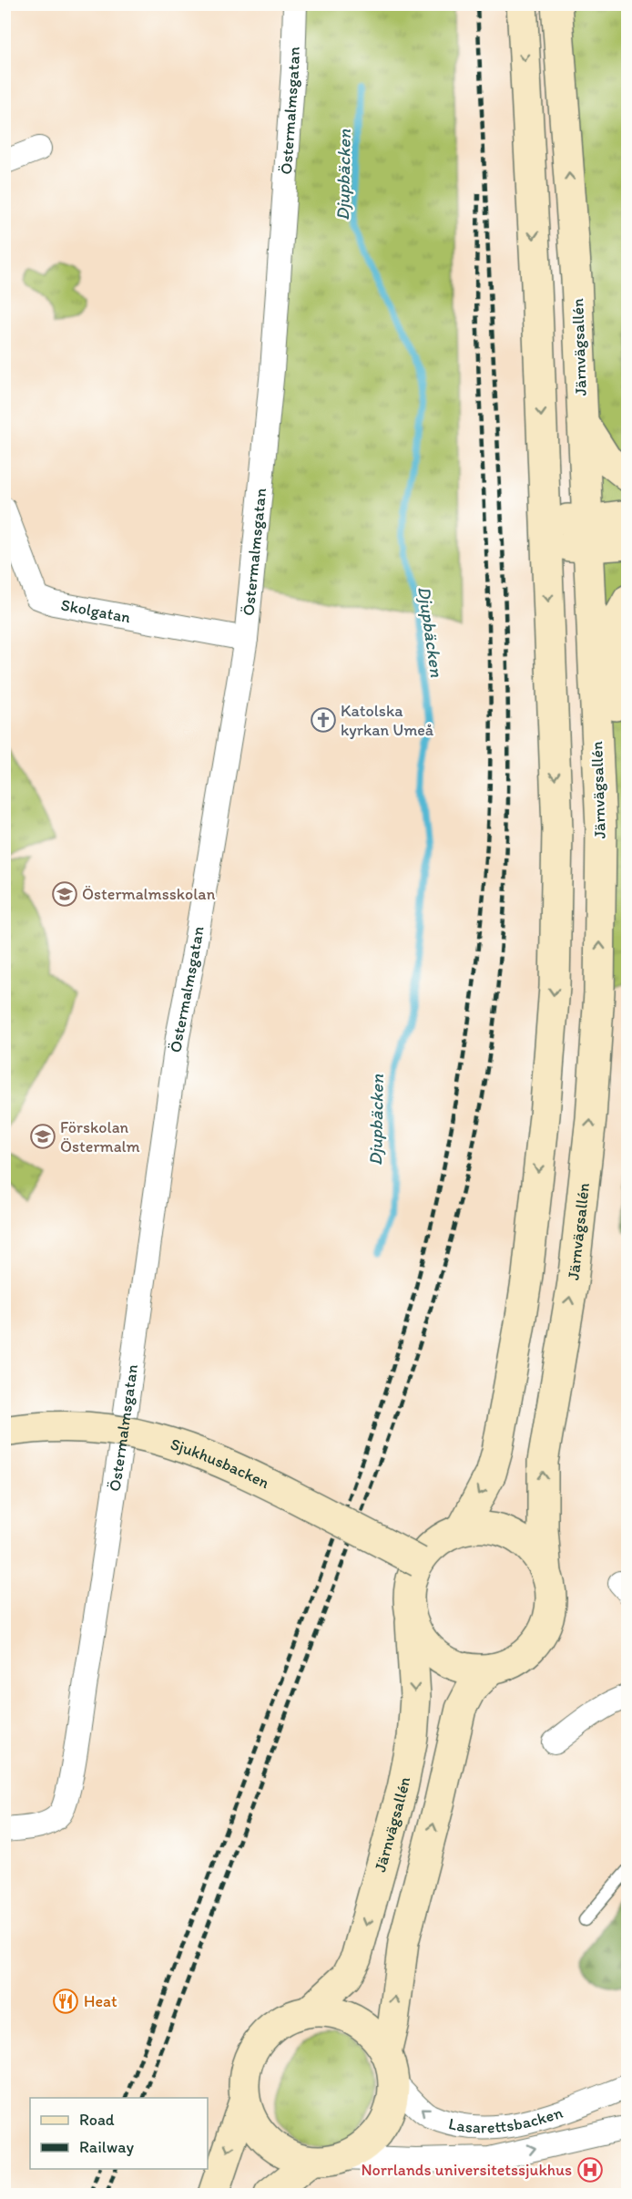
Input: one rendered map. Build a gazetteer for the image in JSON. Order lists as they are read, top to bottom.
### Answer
{
  "streets": {
    "main road": ["Järnvägsallén", "Sjukhusbacken"],
    "street": ["Östermalmsgatan", "Skolgatan", "Lasarettsbacken"]
  },
  "crossings": [
    ["Östermalmsgatan", "Skolgatan"],
    ["Järnvägsallén", "Sjukhusbacken"],
    ["Järnvägsallén", "Lasarettsbacken"]
  ],
  "water": ["Djupbäcken"],
  "places": {
    "church": ["Katolska kyrkan Umeå"],
    "school or university": ["Östermalmsskolan", "Förskolan Östermalm"],
    "restaurant": ["Heat"],
    "hospital": ["Norrlands universitetssjukhus"]
  },
  "legend": ["Road", "Railway"]
}
